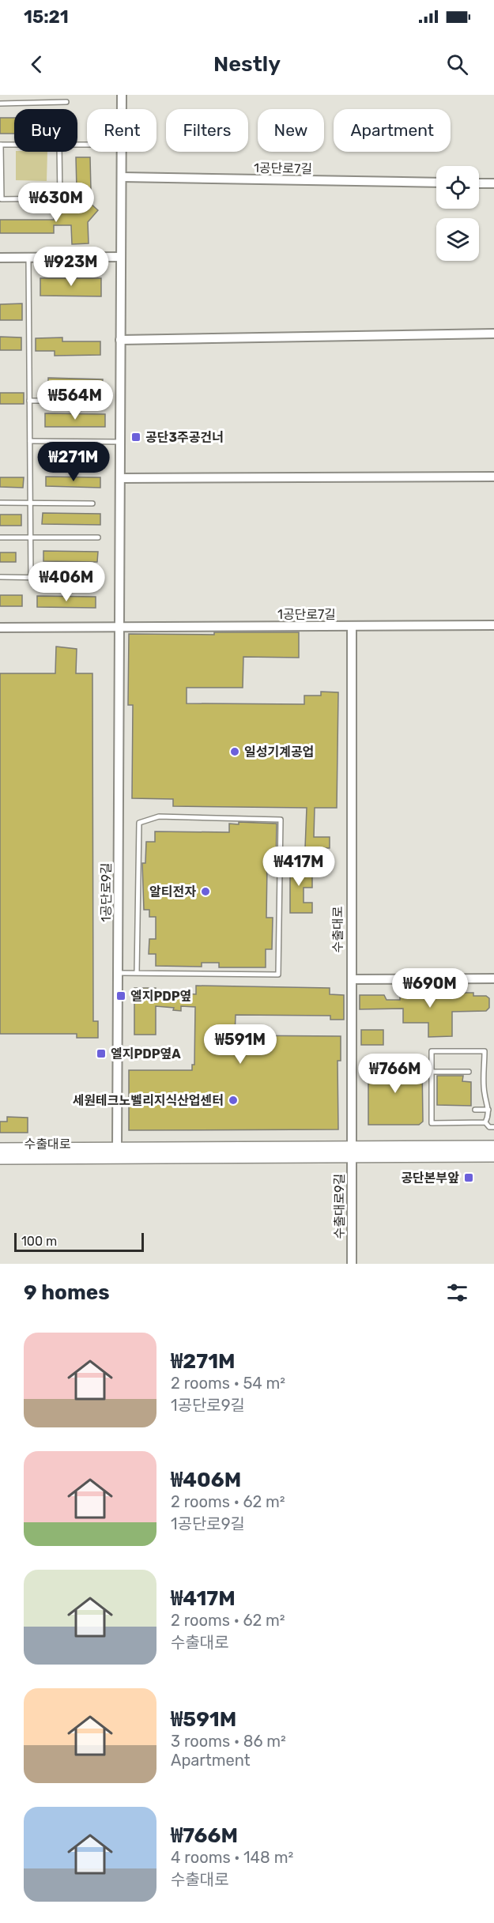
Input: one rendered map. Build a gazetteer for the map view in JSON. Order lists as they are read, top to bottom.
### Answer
{
  "streets": {
    "main road": ["수출대로"],
    "street": ["1공단로7길", "1공단로9길", "수출대로9길"]
  },
  "crossings": [
    ["1공단로7길", "1공단로9길"],
    ["1공단로7길", "수출대로"],
    ["1공단로9길", "수출대로"],
    ["수출대로", "수출대로9길"]
  ],
  "places": {
    "transit": [
      "공단3주공건너",
      "엘지PDP옆",
      "엘지PDP옆A",
      "공단본부앞"
    ],
    "other": ["일성기계공업", "알티전자", "세원테크노벨리지식산업센터"]
  },
  "scale_bar": "100 m",
  "page": {
    "status": "15:21",
    "header": "Nestly",
    "chip": [
      "Buy",
      "Rent",
      "Filters",
      "New",
      "Apartment"
    ],
    "price": [
      "₩630M",
      "₩923M",
      "₩564M",
      "₩271M",
      "₩406M",
      "₩417M",
      "₩690M",
      "₩591M",
      "₩766M"
    ],
    "scale": "100 m",
    "heading": "9 homes",
    "list": [
      {
        "name": "₩271M",
        "note": "2 rooms · 54 m² · 1공단로9길"
      },
      {
        "name": "₩406M",
        "note": "2 rooms · 62 m² · 1공단로9길"
      },
      {
        "name": "₩417M",
        "note": "2 rooms · 62 m² · 수출대로"
      },
      {
        "name": "₩591M",
        "note": "3 rooms · 86 m² · Apartment"
      },
      {
        "name": "₩766M",
        "note": "4 rooms · 148 m² · 수출대로"
      }
    ]
  }
}
